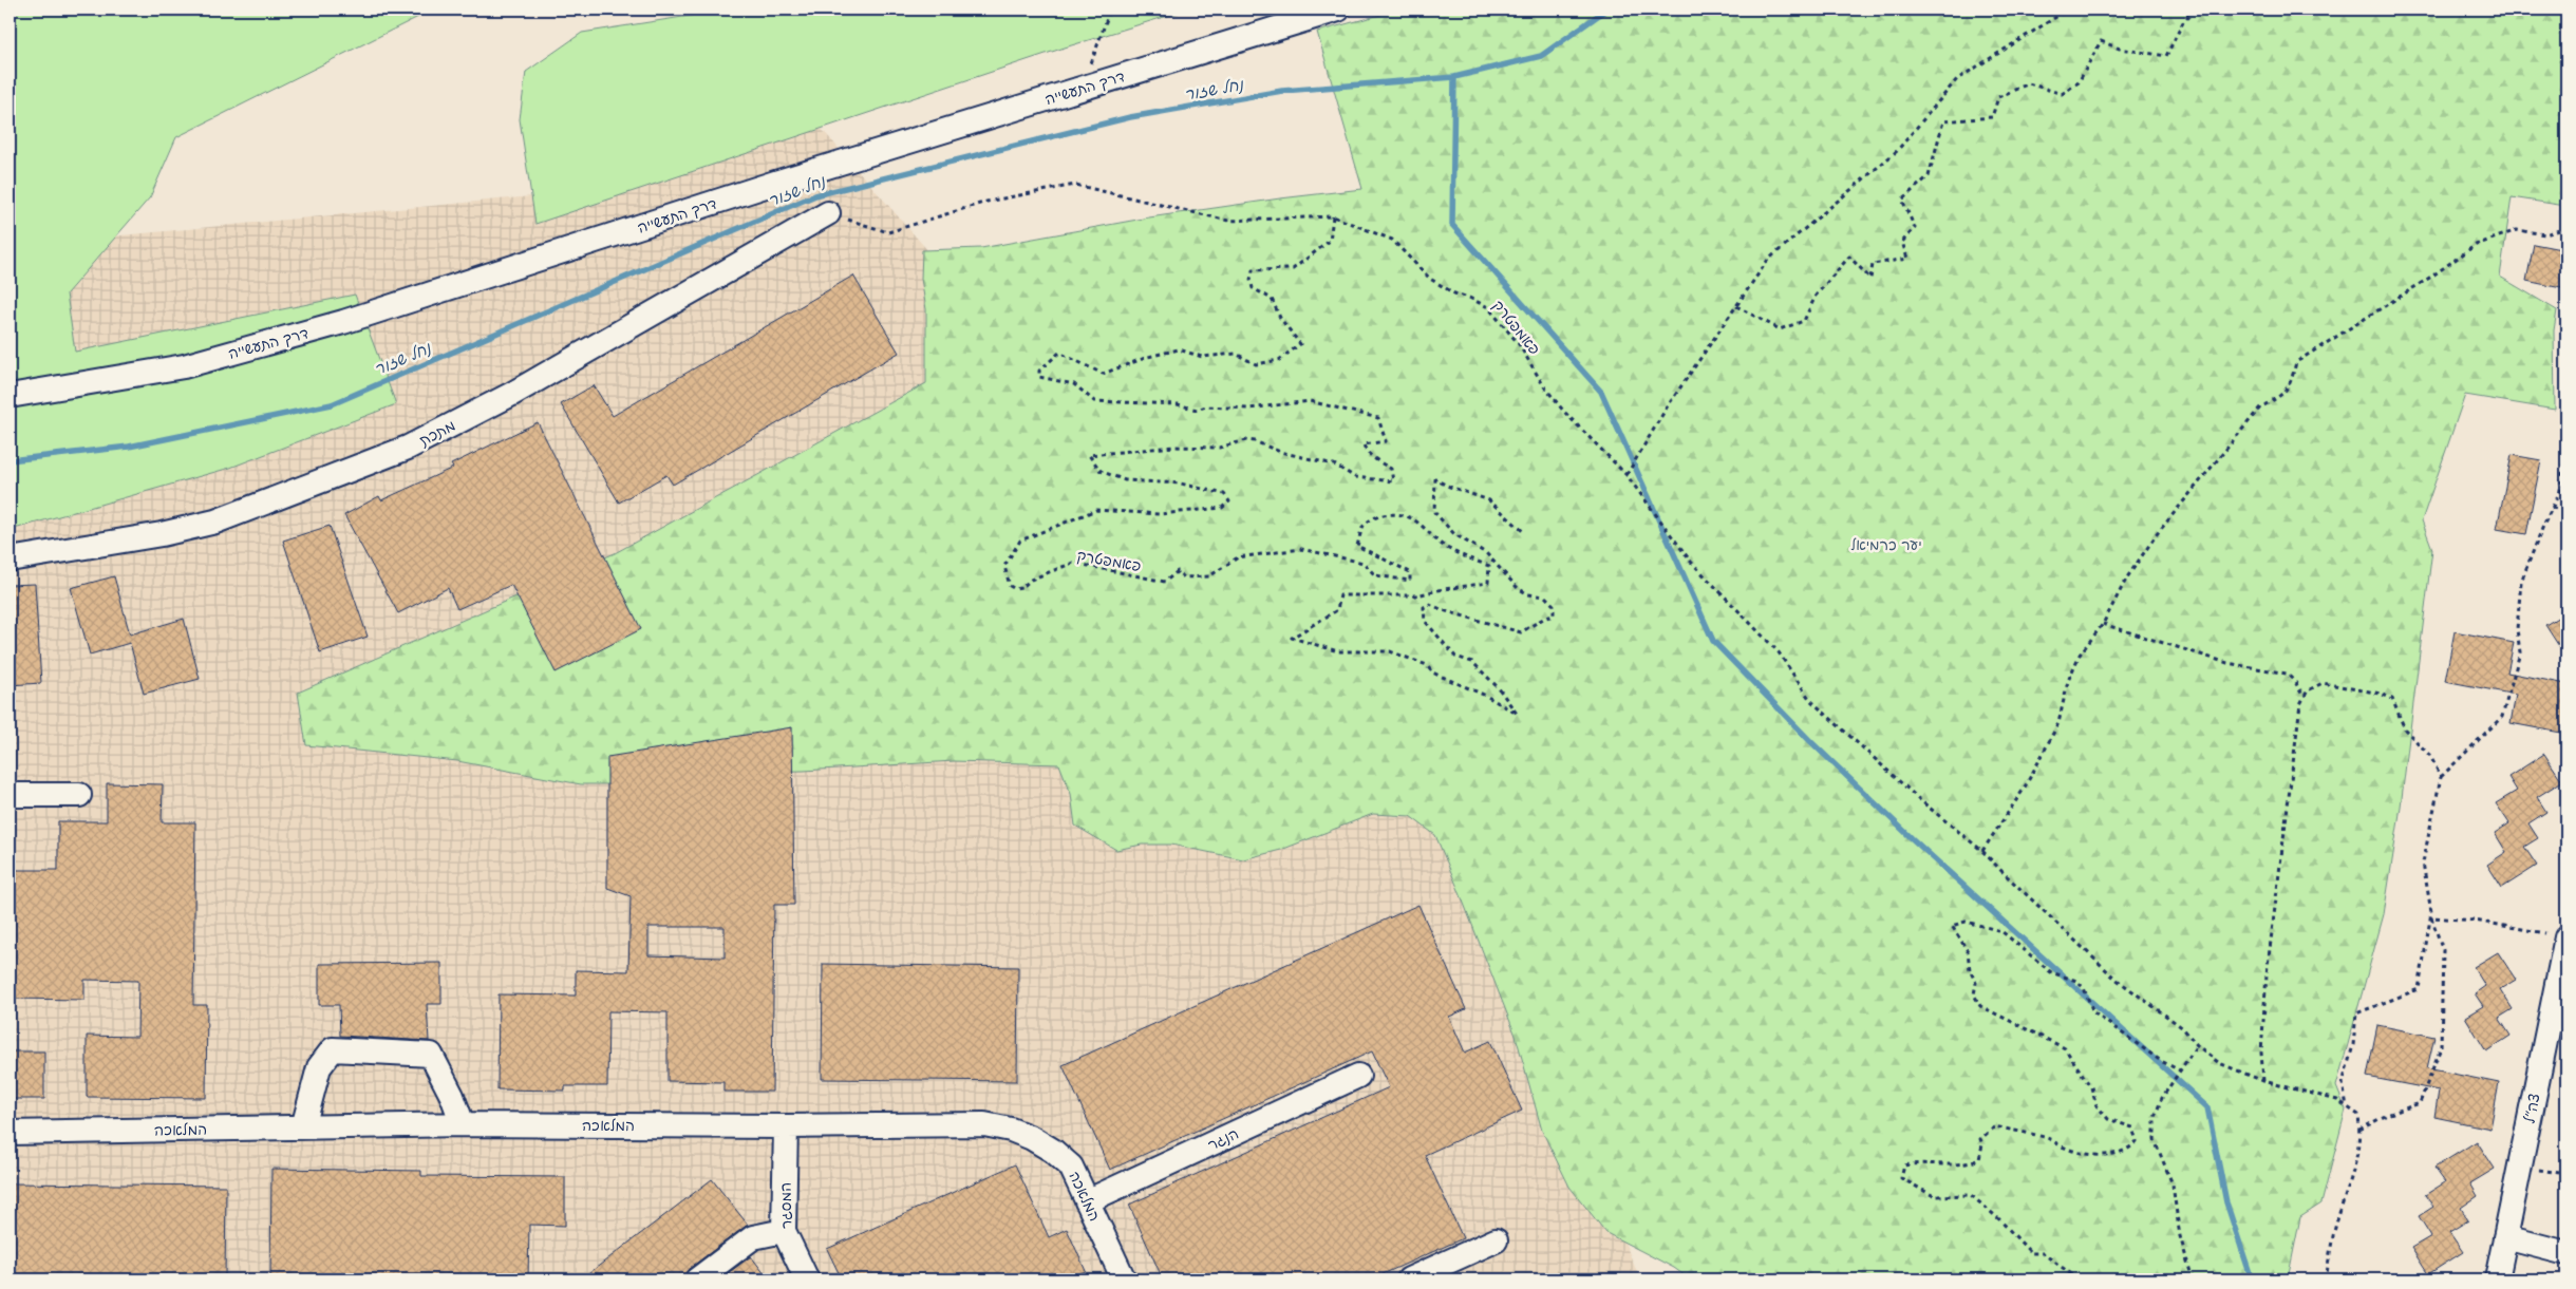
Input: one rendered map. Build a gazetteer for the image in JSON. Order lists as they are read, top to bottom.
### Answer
{
  "streets": {
    "street": [
      "דרך התעשייה",
      "מתכת",
      "צה״ל",
      "המלאכה",
      "הנגר",
      "המסגר"
    ],
    "path": ["פאמפטרק"]
  },
  "crossings": [
    ["פאמפטרק", "מתכת"],
    ["המלאכה", "הנגר"],
    ["המלאכה", "המסגר"]
  ],
  "water": ["נחל שזור"],
  "parks": ["יער כרמיאל"]
}
